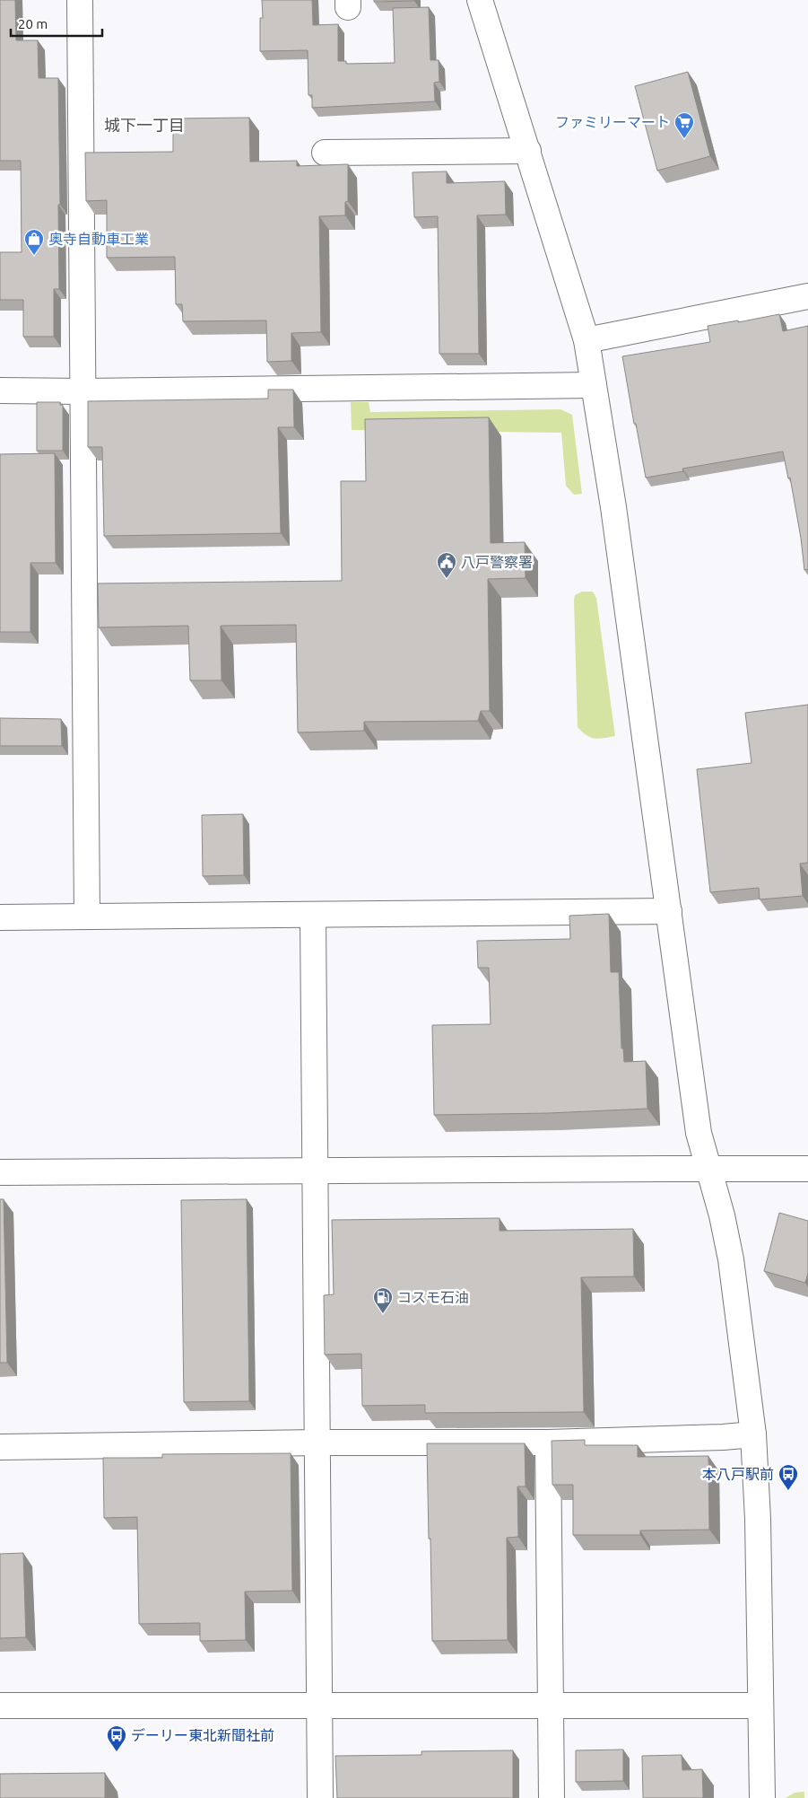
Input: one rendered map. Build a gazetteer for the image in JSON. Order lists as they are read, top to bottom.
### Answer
{
  "districts": ["城下一丁目"],
  "places": {
    "supermarket": ["ファミリーマート"],
    "shop": ["奥寺自動車工業"],
    "public building": ["八戸警察署"],
    "fuel station": ["コスモ石油"],
    "bus stop": ["本八戸駅前", "デーリー東北新聞社前"]
  },
  "scale_bar": "20 m"
}
